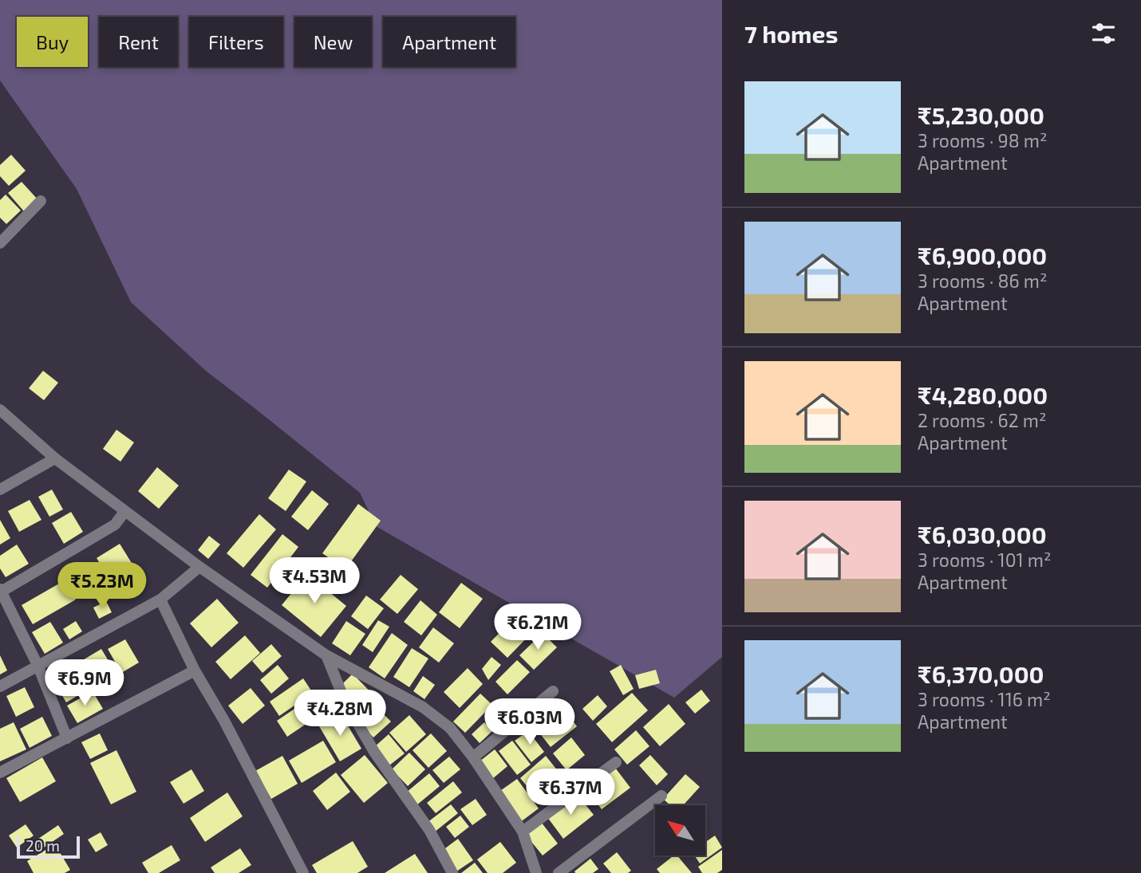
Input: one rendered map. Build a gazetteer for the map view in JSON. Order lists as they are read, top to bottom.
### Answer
{
  "scale_bar": "20 m",
  "north": "top left",
  "page": {
    "heading": "7 homes",
    "chip": [
      "Buy",
      "Rent",
      "Filters",
      "New",
      "Apartment"
    ],
    "list": [
      {
        "name": "₹5,230,000",
        "note": "3 rooms · 98 m² · Apartment"
      },
      {
        "name": "₹6,900,000",
        "note": "3 rooms · 86 m² · Apartment"
      },
      {
        "name": "₹4,280,000",
        "note": "2 rooms · 62 m² · Apartment"
      },
      {
        "name": "₹6,030,000",
        "note": "3 rooms · 101 m² · Apartment"
      },
      {
        "name": "₹6,370,000",
        "note": "3 rooms · 116 m² · Apartment"
      }
    ],
    "price": [
      "₹4.53M",
      "₹5.23M",
      "₹6.21M",
      "₹6.9M",
      "₹4.28M",
      "₹6.03M",
      "₹6.37M"
    ],
    "scale": "20 m"
  }
}
